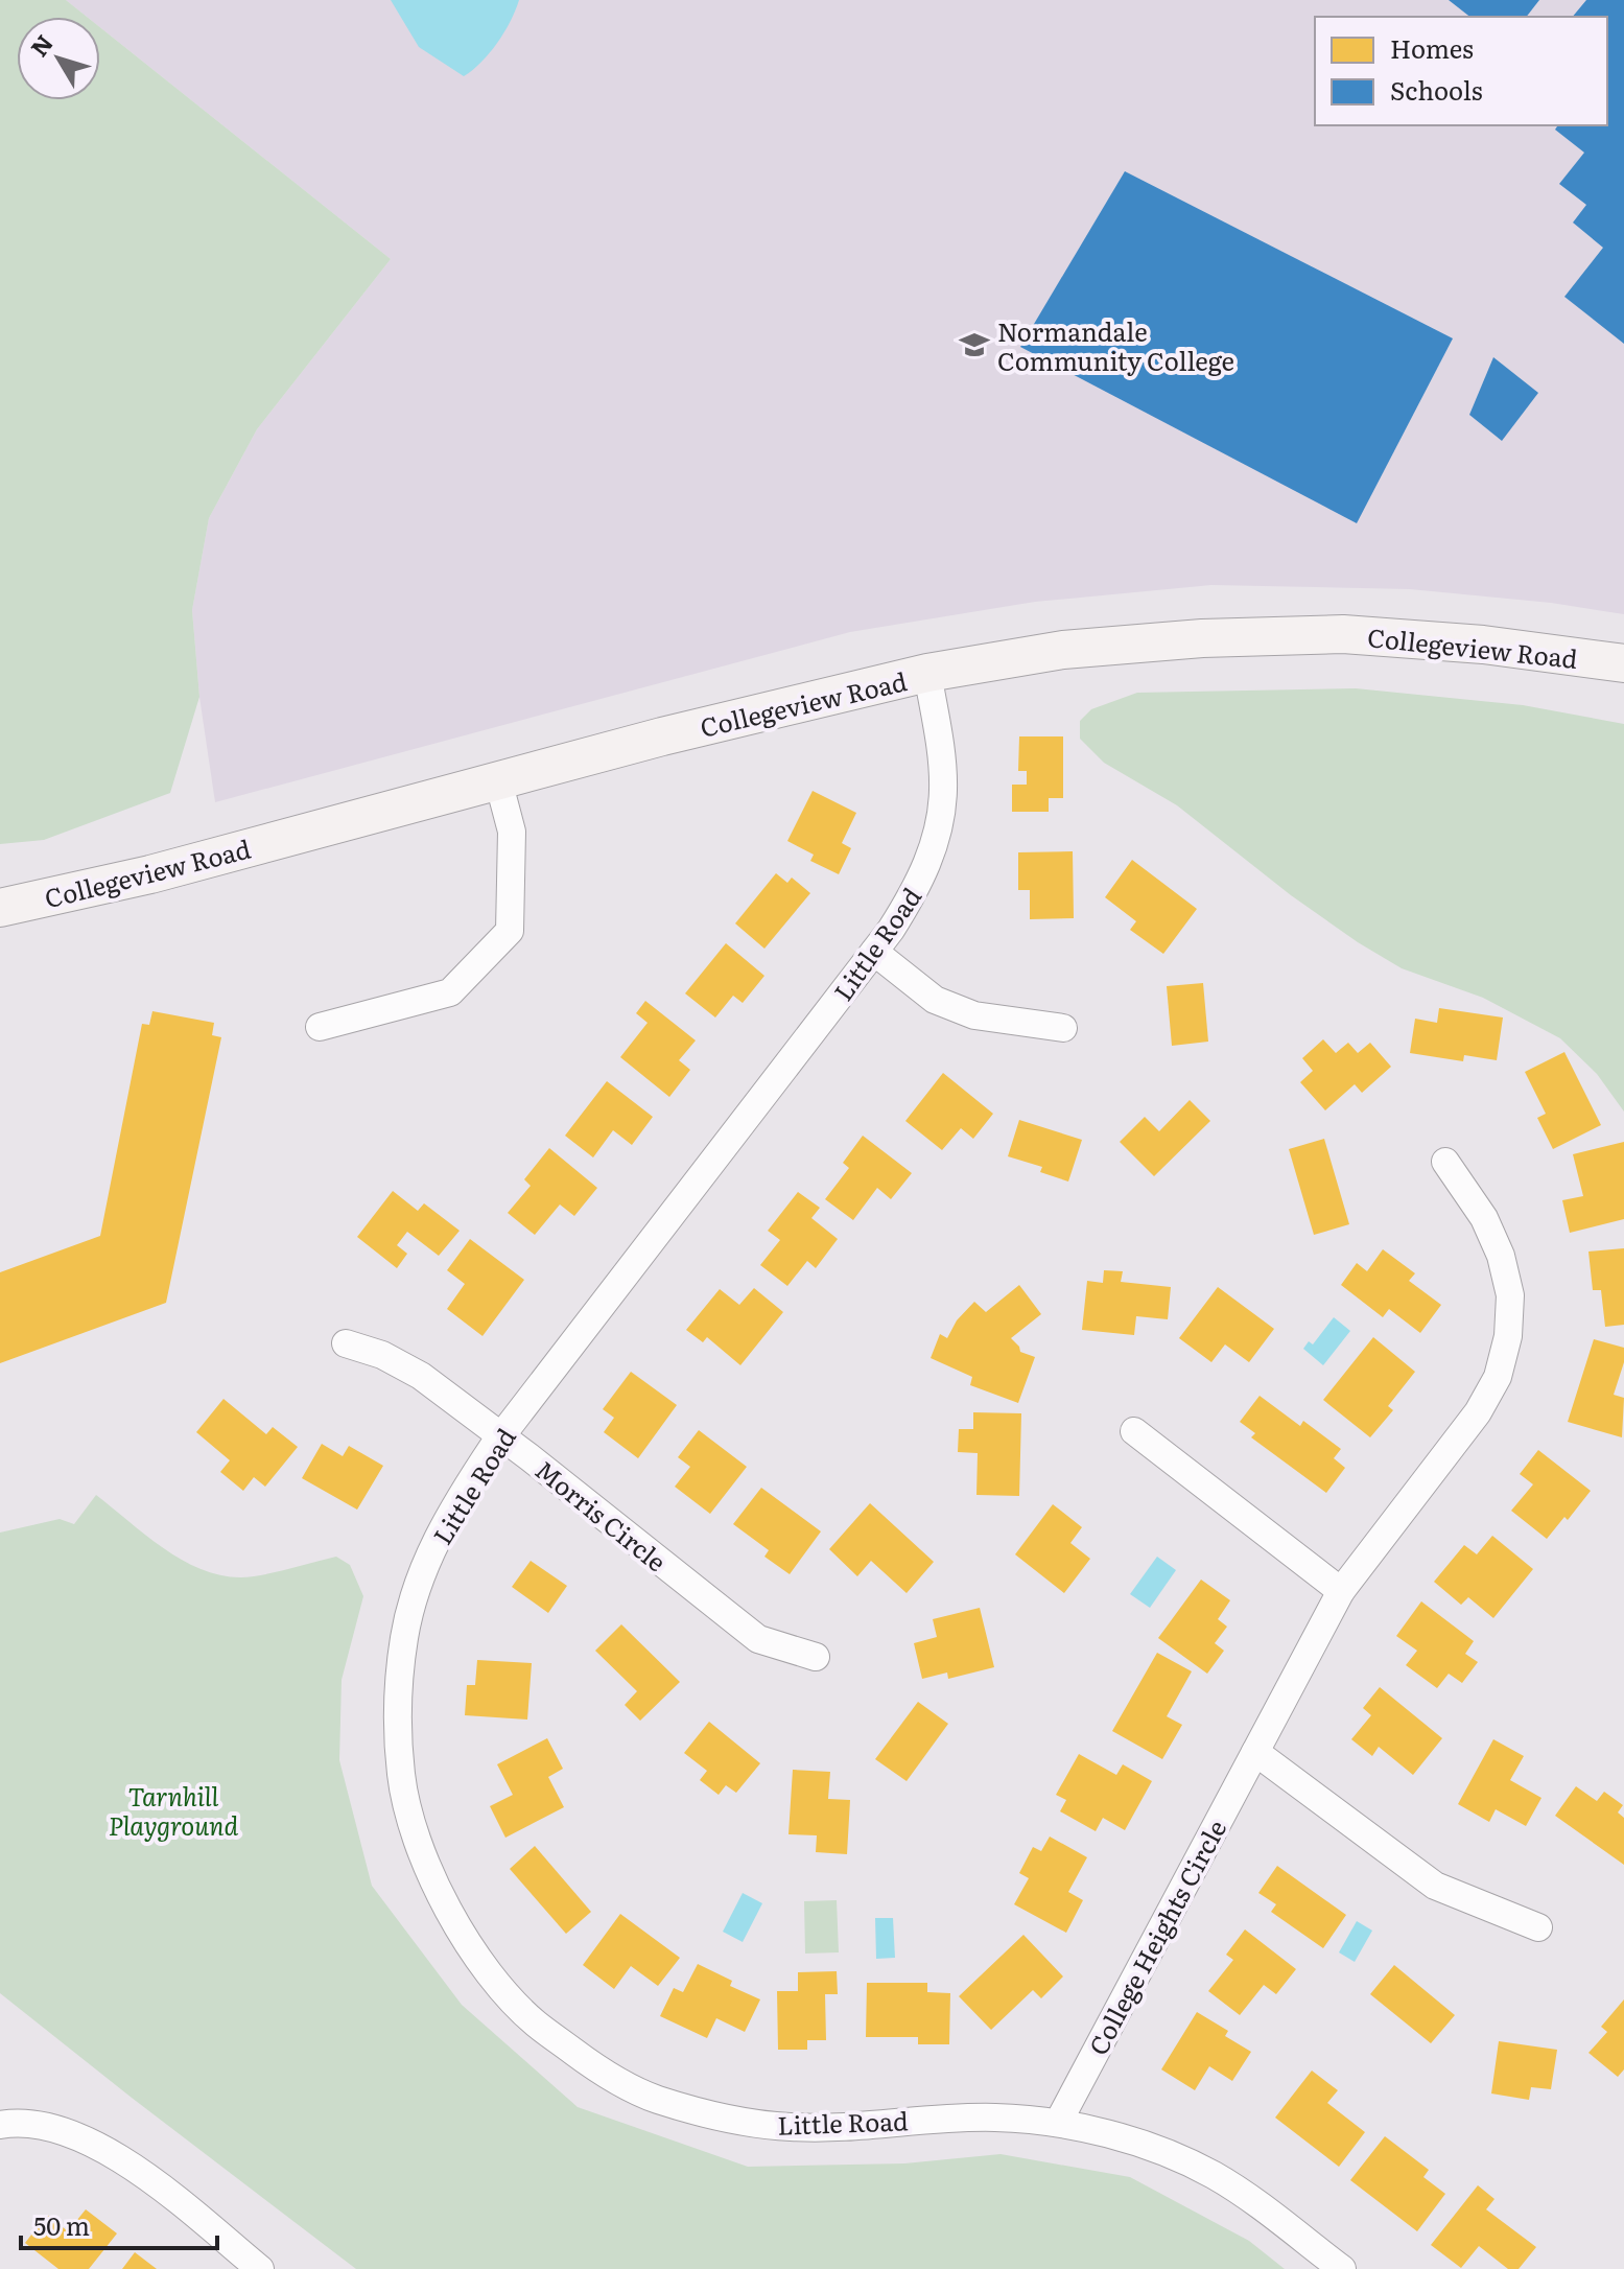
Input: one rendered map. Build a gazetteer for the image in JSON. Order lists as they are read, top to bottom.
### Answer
{
  "streets": {
    "street": [
      "Collegeview Road",
      "Little Road",
      "Morris Circle",
      "College Heights Circle"
    ]
  },
  "crossings": [
    ["Collegeview Road", "Little Road"],
    ["Little Road", "Morris Circle"],
    ["Little Road", "College Heights Circle"]
  ],
  "parks": ["Tarnhill Playground"],
  "places": {
    "school or university": ["Normandale Community College"]
  },
  "legend": ["Homes", "Schools"],
  "scale_bar": "50 m",
  "north": "top left"
}
